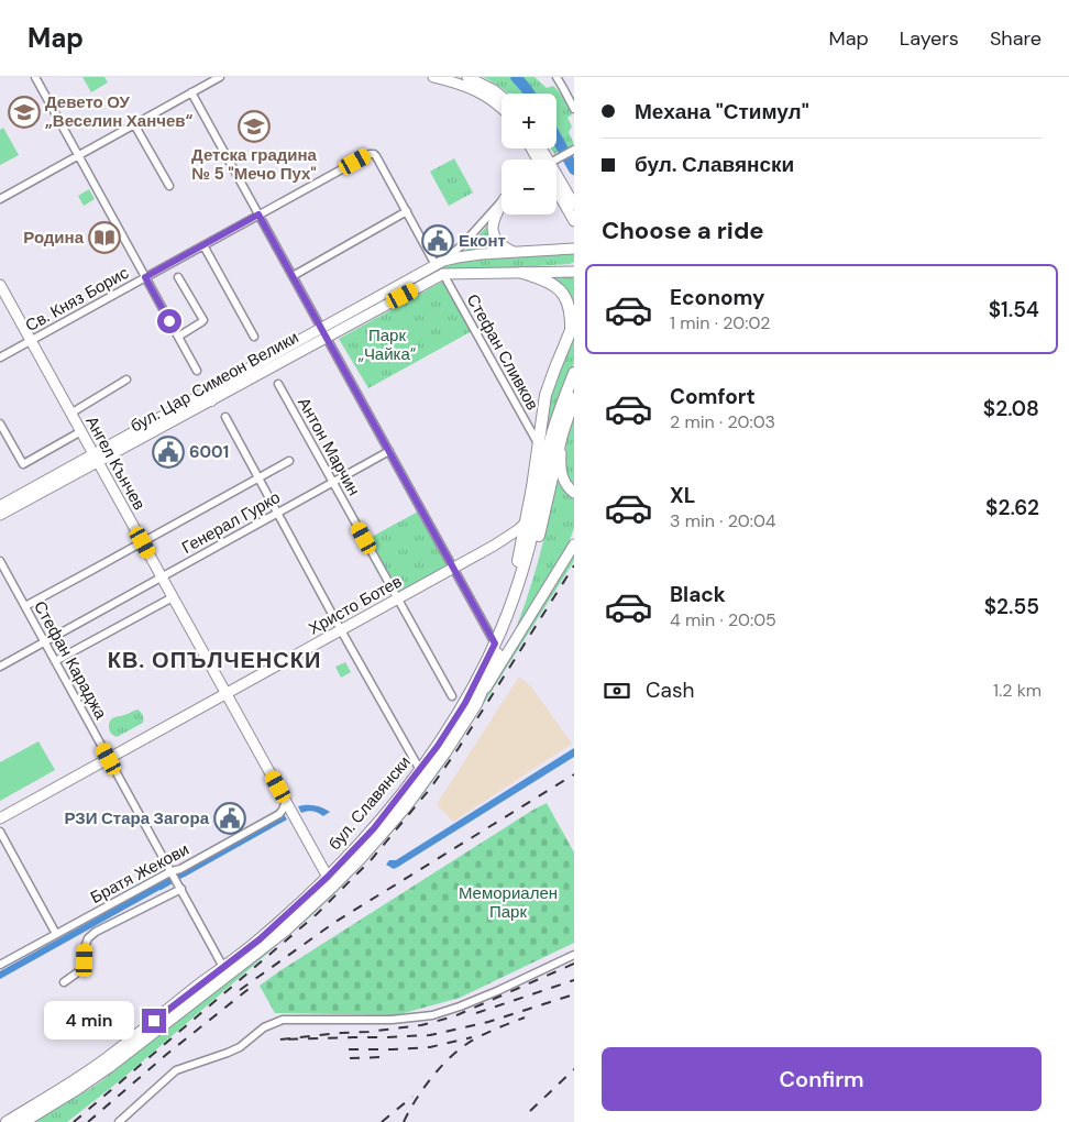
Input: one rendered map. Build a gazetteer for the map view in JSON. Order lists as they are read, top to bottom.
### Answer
{
  "streets": {
    "main road": [
      "бул. Цар Симеон Велики",
      "Ангел Кънчев",
      "Христо Ботев",
      "бул. Славянски"
    ],
    "street": [
      "Св. Княз Борис",
      "Стефан Сливков",
      "Антон Марчин",
      "Генерал Гурко",
      "Стефан Караджа",
      "Братя Жекови"
    ]
  },
  "crossings": [
    ["Св. Княз Борис", "Ангел Кънчев"],
    ["Стефан Сливков", "бул. Цар Симеон Велики"],
    ["бул. Цар Симеон Велики", "Ангел Кънчев"],
    ["Антон Марчин", "Генерал Гурко"],
    ["Антон Марчин", "Христо Ботев"],
    ["Ангел Кънчев", "Генерал Гурко"],
    ["Ангел Кънчев", "Христо Ботев"],
    ["Ангел Кънчев", "бул. Славянски"],
    ["Ангел Кънчев", "Братя Жекови"],
    ["Генерал Гурко", "Стефан Караджа"],
    ["Христо Ботев", "Стефан Караджа"],
    ["Стефан Караджа", "бул. Славянски"],
    ["Стефан Караджа", "Братя Жекови"]
  ],
  "districts": ["КВ. ОПЪЛЧЕНСКИ"],
  "parks": ["Парк „Чайка“", "Мемориален Парк"],
  "places": {
    "school or university": ["Девето ОУ „Веселин Ханчев“", "Детска градина № 5 \"Мечо Пух\""],
    "library": ["Родина"],
    "public building": ["Еконт", "6001", "РЗИ Стара Загора"]
  },
  "page": {
    "header": "Map",
    "nav": ["Map", "Layers", "Share"],
    "banner": ["Механа \"Стимул\"", "бул. Славянски"],
    "map_buttons": ["+", "−"],
    "heading": "Choose a ride",
    "list": [
      {
        "name": "Economy",
        "note": "1 min · 20:02",
        "value": "$1.54"
      },
      {
        "name": "Comfort",
        "note": "2 min · 20:03",
        "value": "$2.08"
      },
      {
        "name": "XL",
        "note": "3 min · 20:04",
        "value": "$2.62"
      },
      {
        "name": "Black",
        "note": "4 min · 20:05",
        "value": "$2.55"
      }
    ],
    "pay": ["Cash", "1.2 km"],
    "bubble": "4 min",
    "buttons": "Confirm"
  }
}
